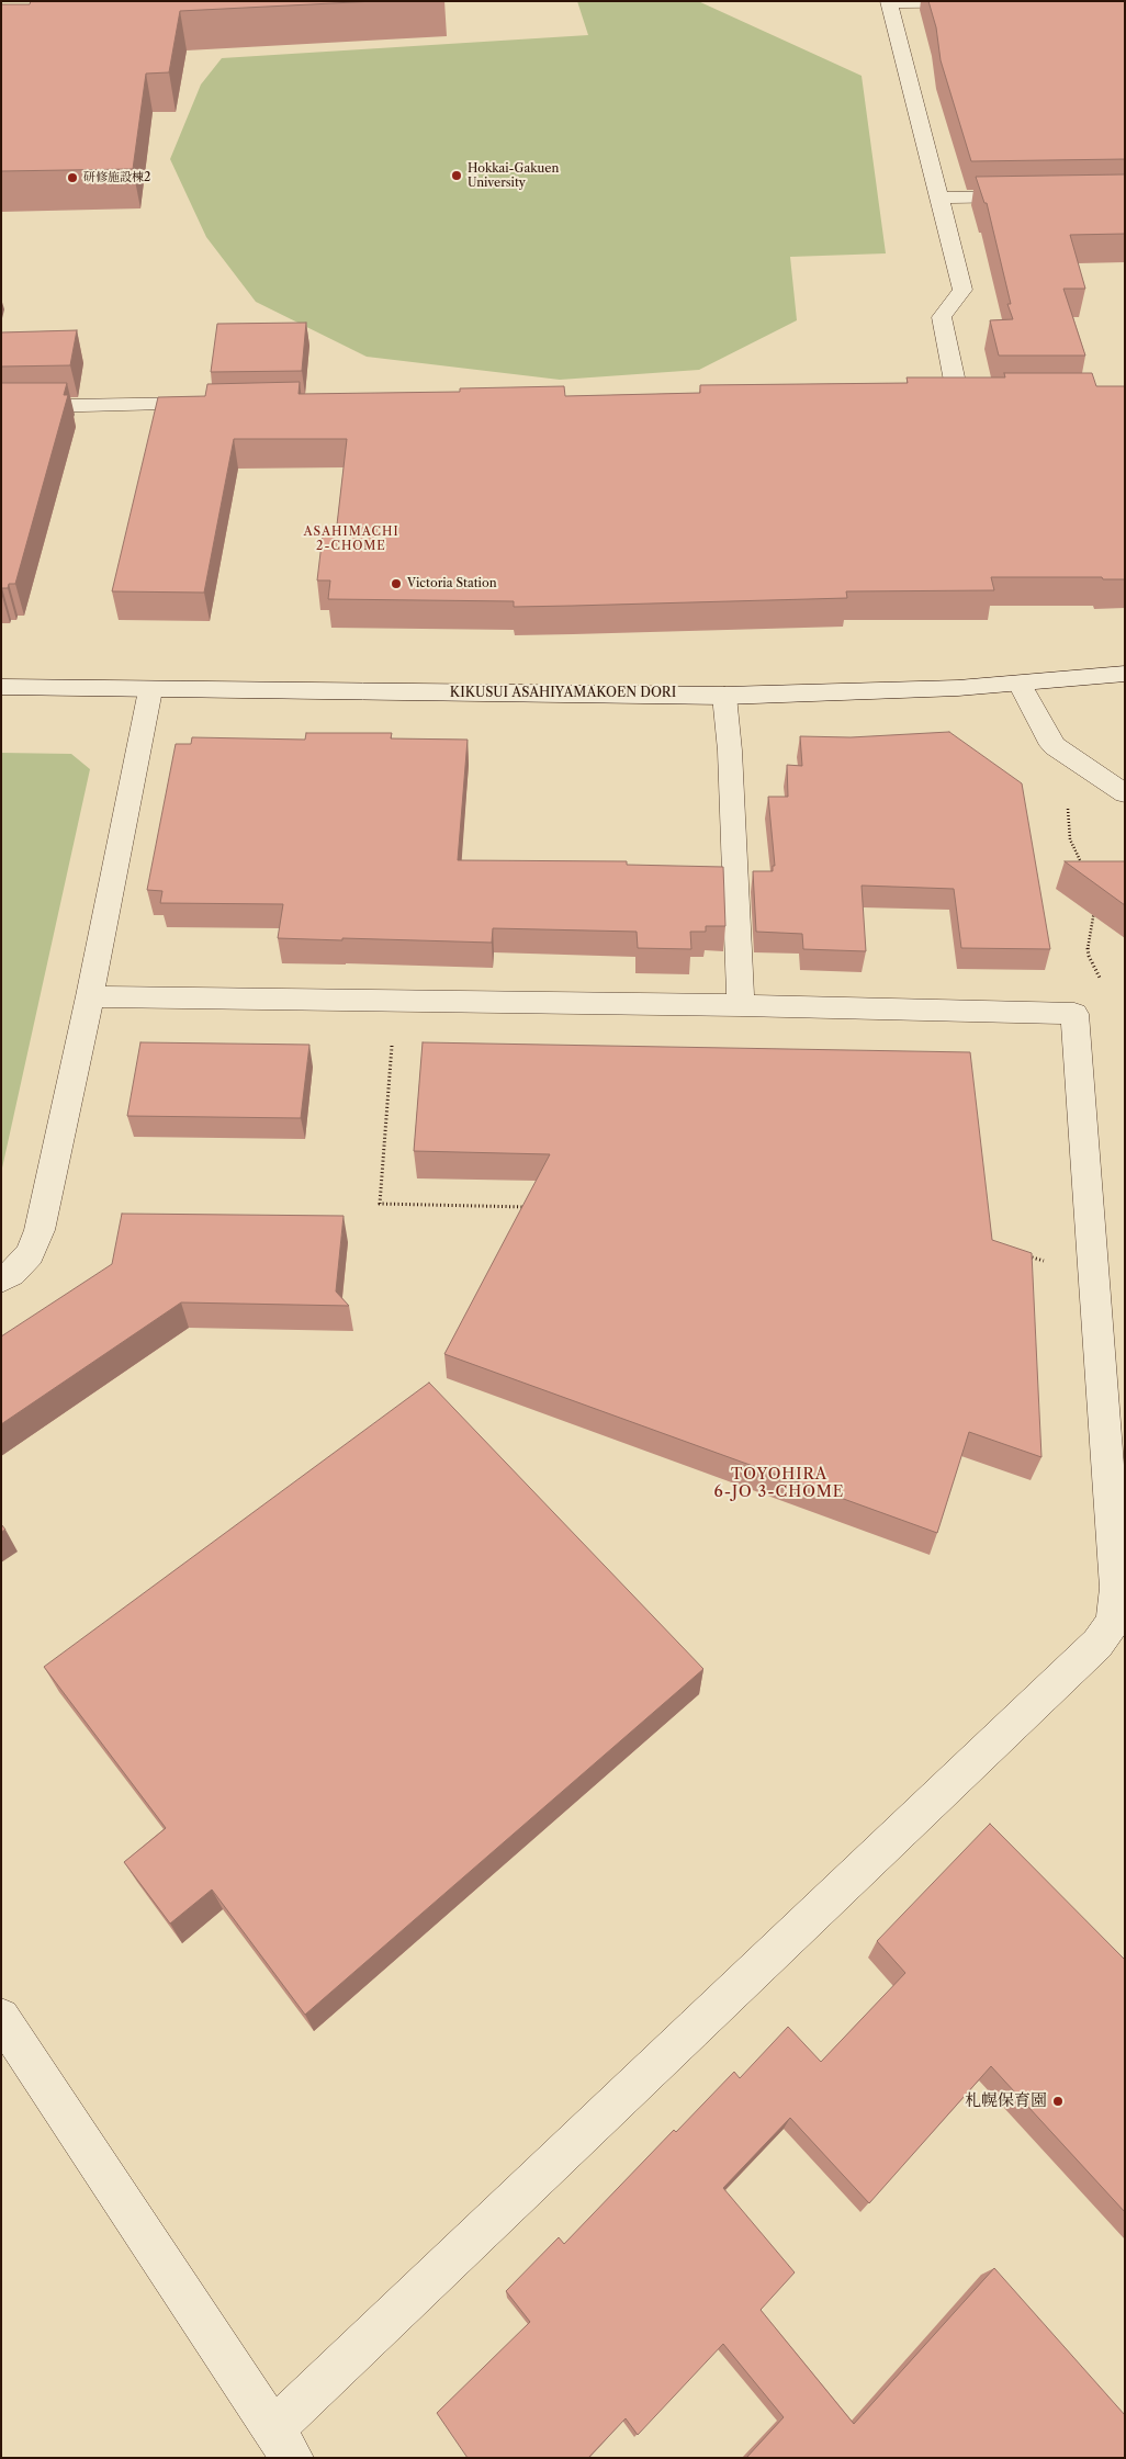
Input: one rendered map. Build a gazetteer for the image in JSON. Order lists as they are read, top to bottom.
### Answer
{
  "streets": {
    "street": ["KIKUSUI ASAHIYAMAKOEN DORI"]
  },
  "districts": ["ASAHIMACHI 2-CHOME", "TOYOHIRA 6-JO 3-CHOME"],
  "places": [
    "Hokkai-Gakuen University",
    "研修施設棟2",
    "Victoria Station",
    "札幌保育園"
  ]
}
